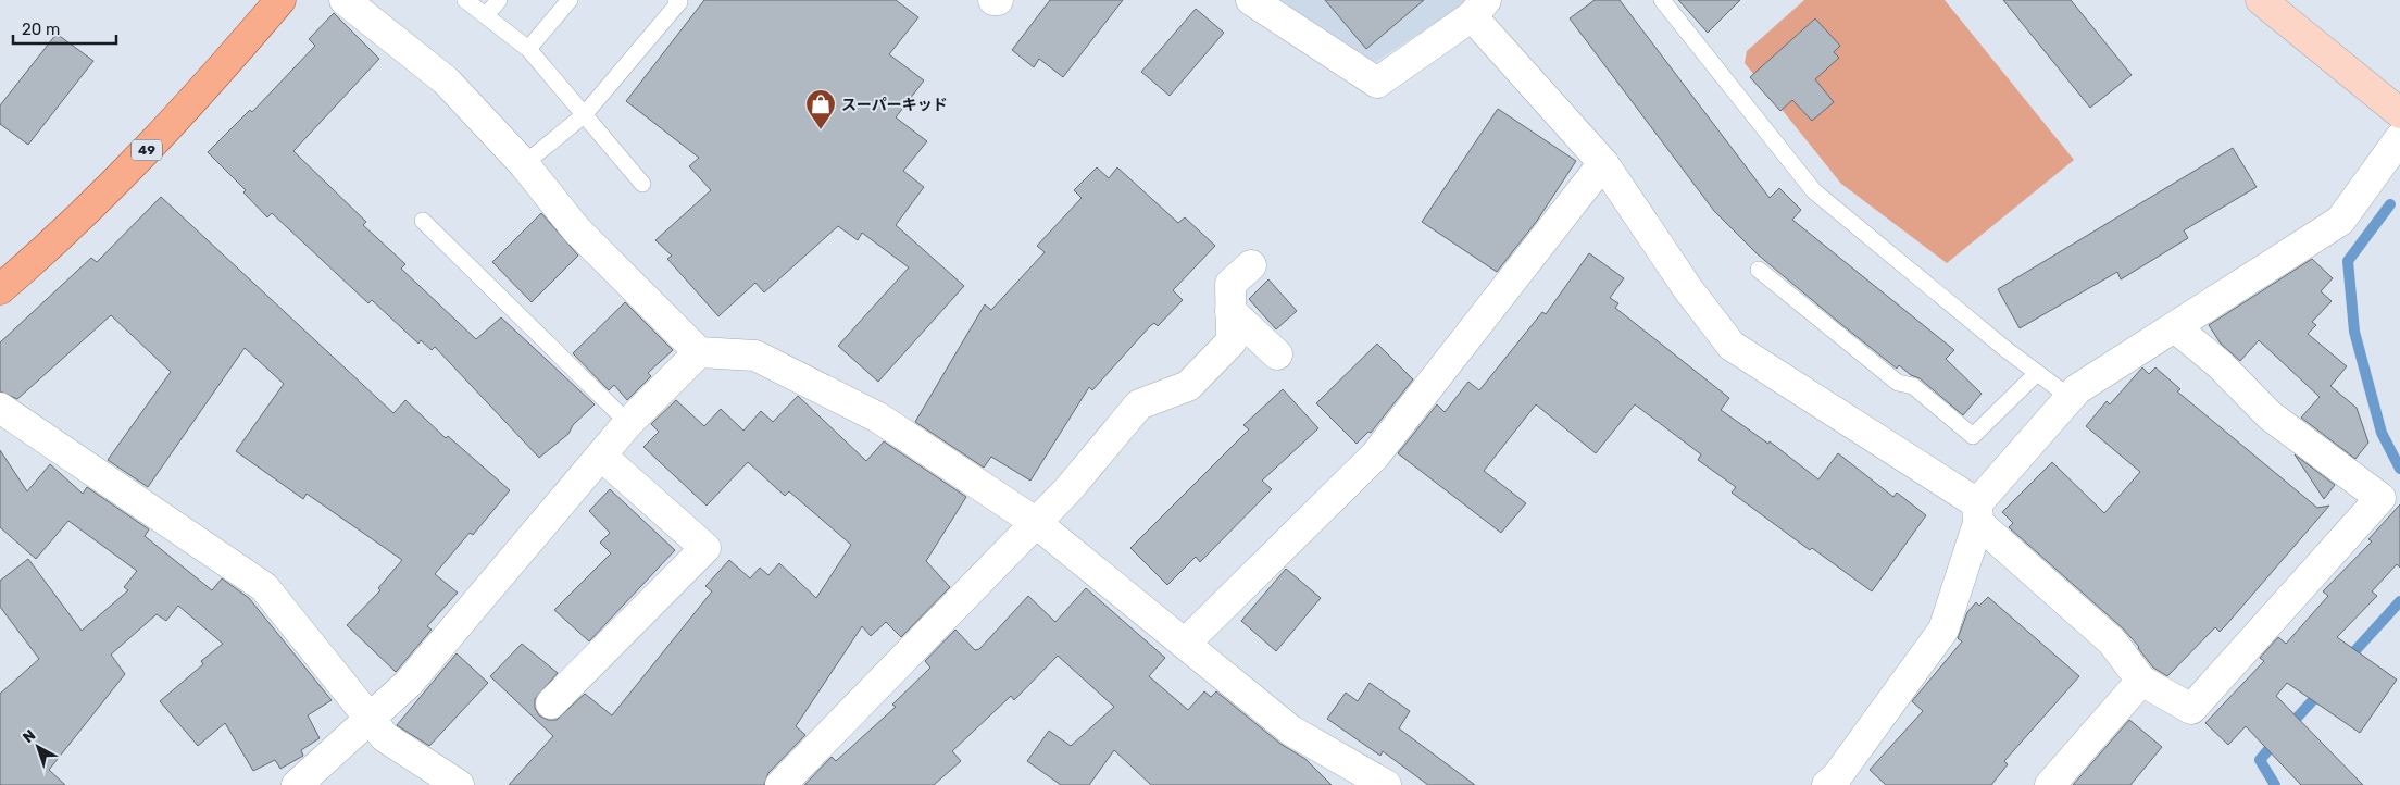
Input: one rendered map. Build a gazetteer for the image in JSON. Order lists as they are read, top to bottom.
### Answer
{
  "streets": {
    "main road": ["49"]
  },
  "places": {
    "shop": ["スーパーキッド"]
  },
  "scale_bar": "20 m",
  "north": "top left"
}
